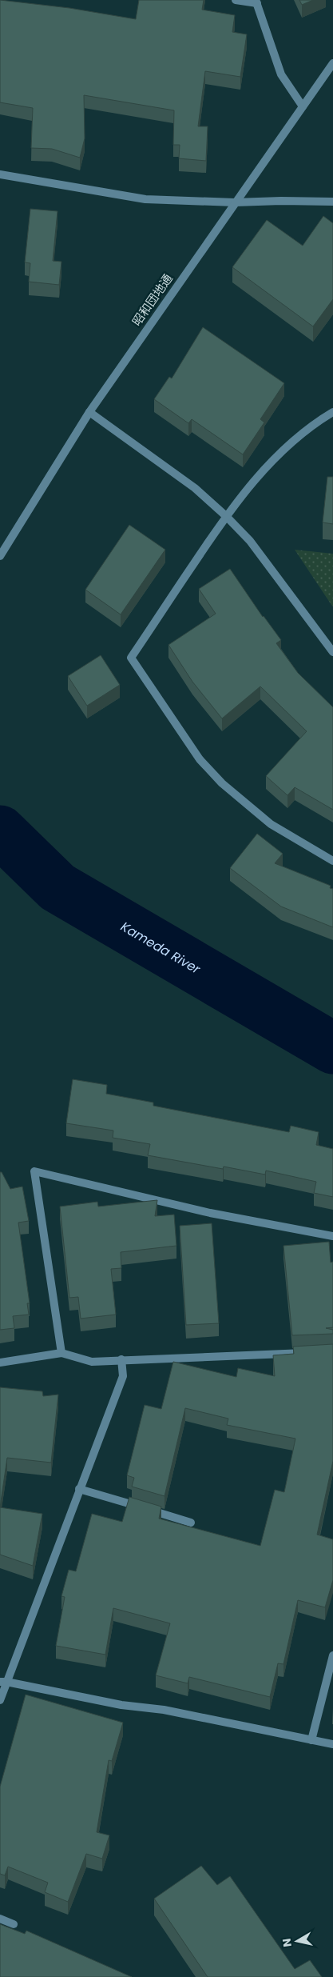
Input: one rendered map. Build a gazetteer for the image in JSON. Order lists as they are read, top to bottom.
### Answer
{
  "streets": {
    "street": ["昭和団地通"]
  },
  "water": ["Kameda River"],
  "north": "left"
}
